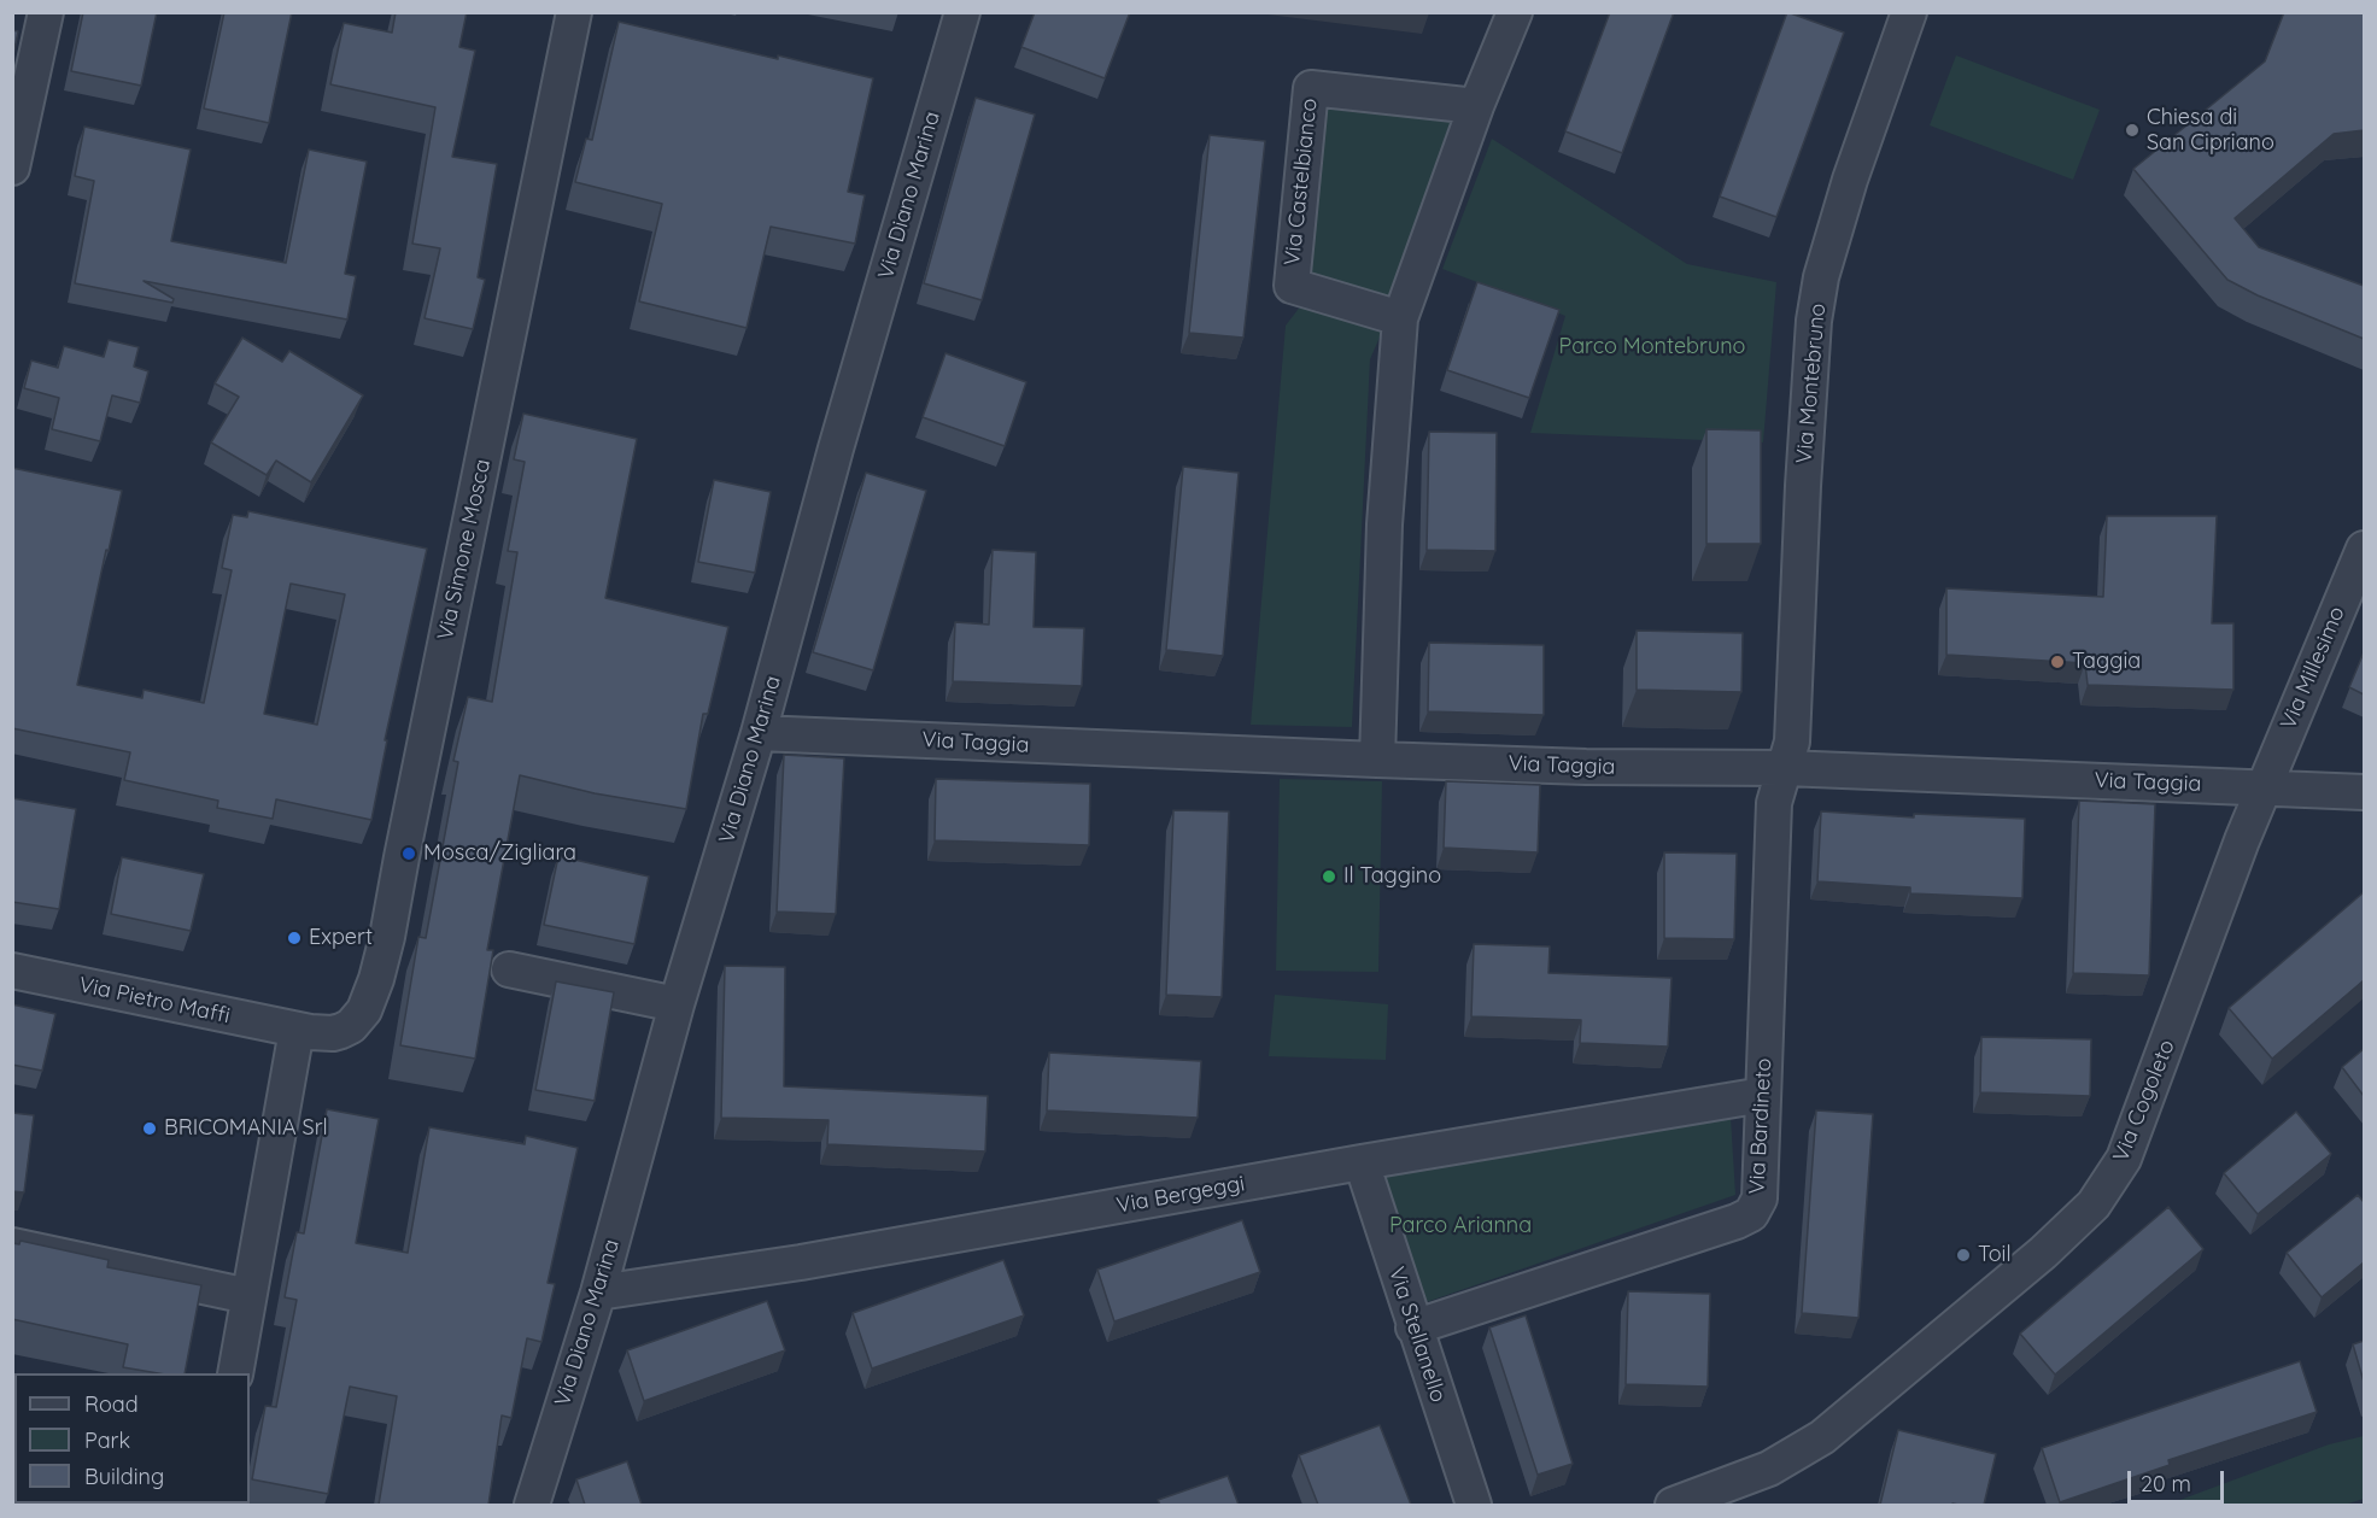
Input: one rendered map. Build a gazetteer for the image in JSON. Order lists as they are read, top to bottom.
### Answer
{
  "streets": {
    "street": [
      "Via Castelbianco",
      "Via Diano Marina",
      "Via Montebruno",
      "Via Simone Mosca",
      "Via Millesimo",
      "Via Taggia",
      "Via Pietro Maffi",
      "Via Cogoleto",
      "Via Bardineto",
      "Via Bergeggi",
      "Via Stellanello"
    ]
  },
  "crossings": [
    ["Via Diano Marina", "Via Taggia"],
    ["Via Diano Marina", "Via Bergeggi"],
    ["Via Montebruno", "Via Taggia"],
    ["Via Montebruno", "Via Bardineto"],
    ["Via Simone Mosca", "Via Pietro Maffi"],
    ["Via Millesimo", "Via Taggia"],
    ["Via Millesimo", "Via Cogoleto"],
    ["Via Taggia", "Via Cogoleto"],
    ["Via Taggia", "Via Bardineto"],
    ["Via Bardineto", "Via Bergeggi"],
    ["Via Bardineto", "Via Stellanello"],
    ["Via Bergeggi", "Via Stellanello"]
  ],
  "parks": ["Parco Montebruno", "Parco Arianna"],
  "places": [
    "Chiesa di San Cipriano",
    "Taggia",
    "Mosca/Zigliara",
    "Il Taggino",
    "Expert",
    "BRICOMANIA Srl",
    "Toil"
  ],
  "legend": ["Road", "Park", "Building"],
  "scale_bar": "20 m"
}
